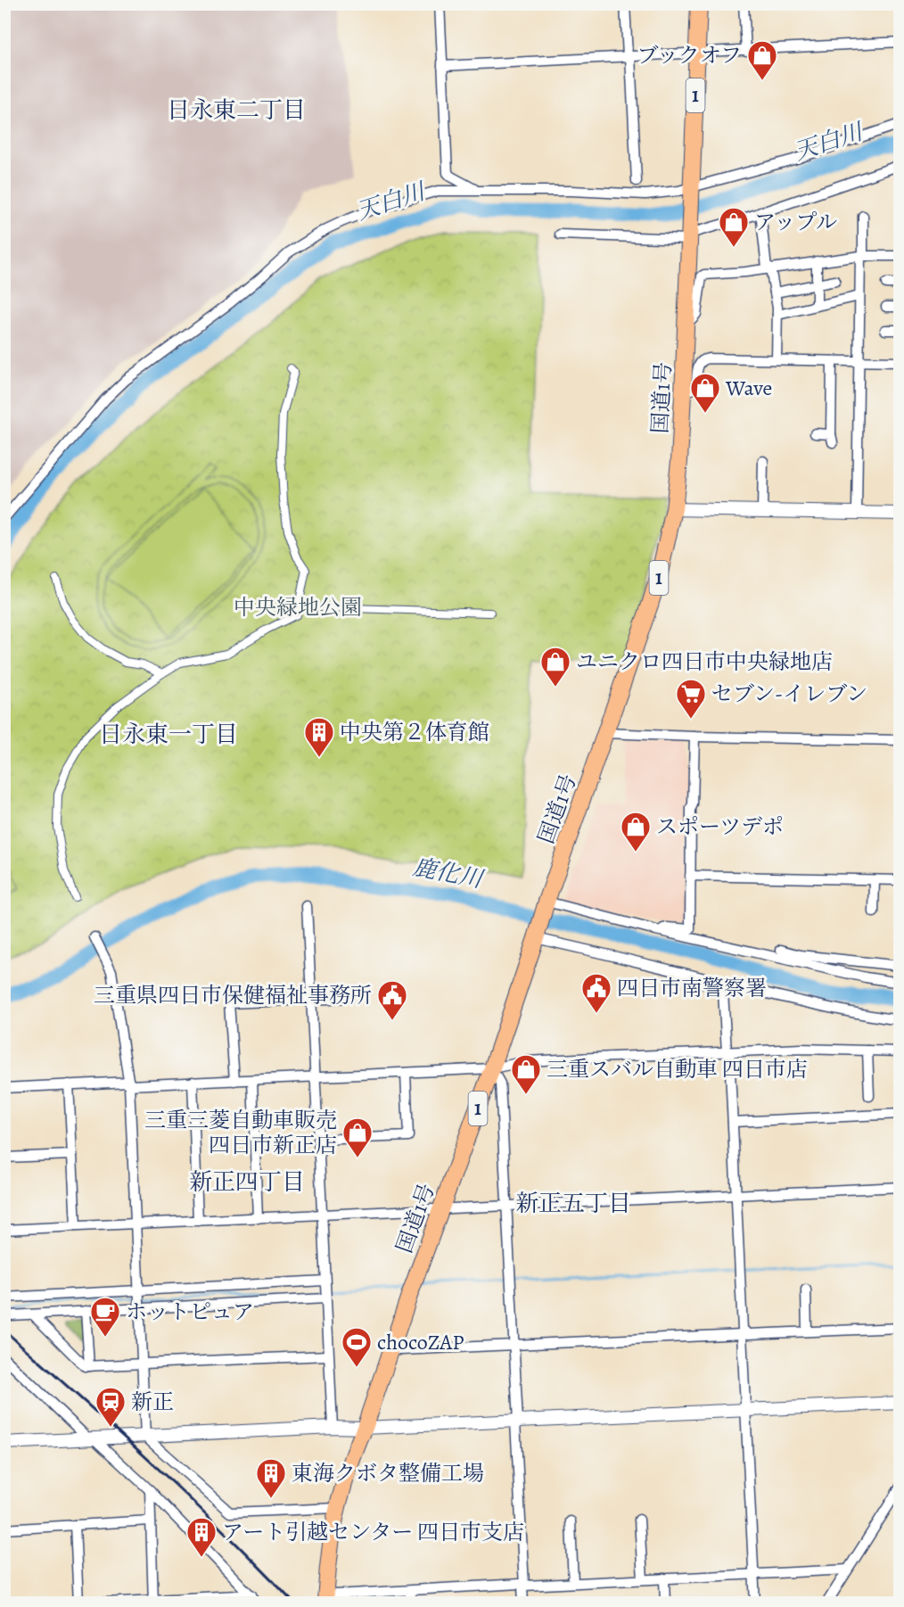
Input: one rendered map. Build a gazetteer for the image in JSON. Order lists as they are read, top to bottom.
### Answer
{
  "streets": {
    "highway": ["1", "国道1号"]
  },
  "districts": [
    "日永東二丁目",
    "日永東一丁目",
    "新正四丁目",
    "新正五丁目"
  ],
  "water": ["天白川", "鹿化川"],
  "parks": ["中央緑地公園"],
  "places": {
    "shop": [
      "ブックオフ",
      "アップル",
      "Wave",
      "ユニクロ四日市中央緑地店",
      "スポーツデポ",
      "三重スバル自動車 四日市店",
      "三重三菱自動車販売 四日市新正店"
    ],
    "supermarket": ["セブン-イレブン"],
    "building": ["中央第２体育館", "東海クボタ整備工場", "アート引越センター 四日市支店"],
    "public building": ["四日市南警察署", "三重県四日市保健福祉事務所"],
    "cafe": ["ホットピュア"],
    "sports": ["chocoZAP"],
    "station": ["新正"]
  }
}
